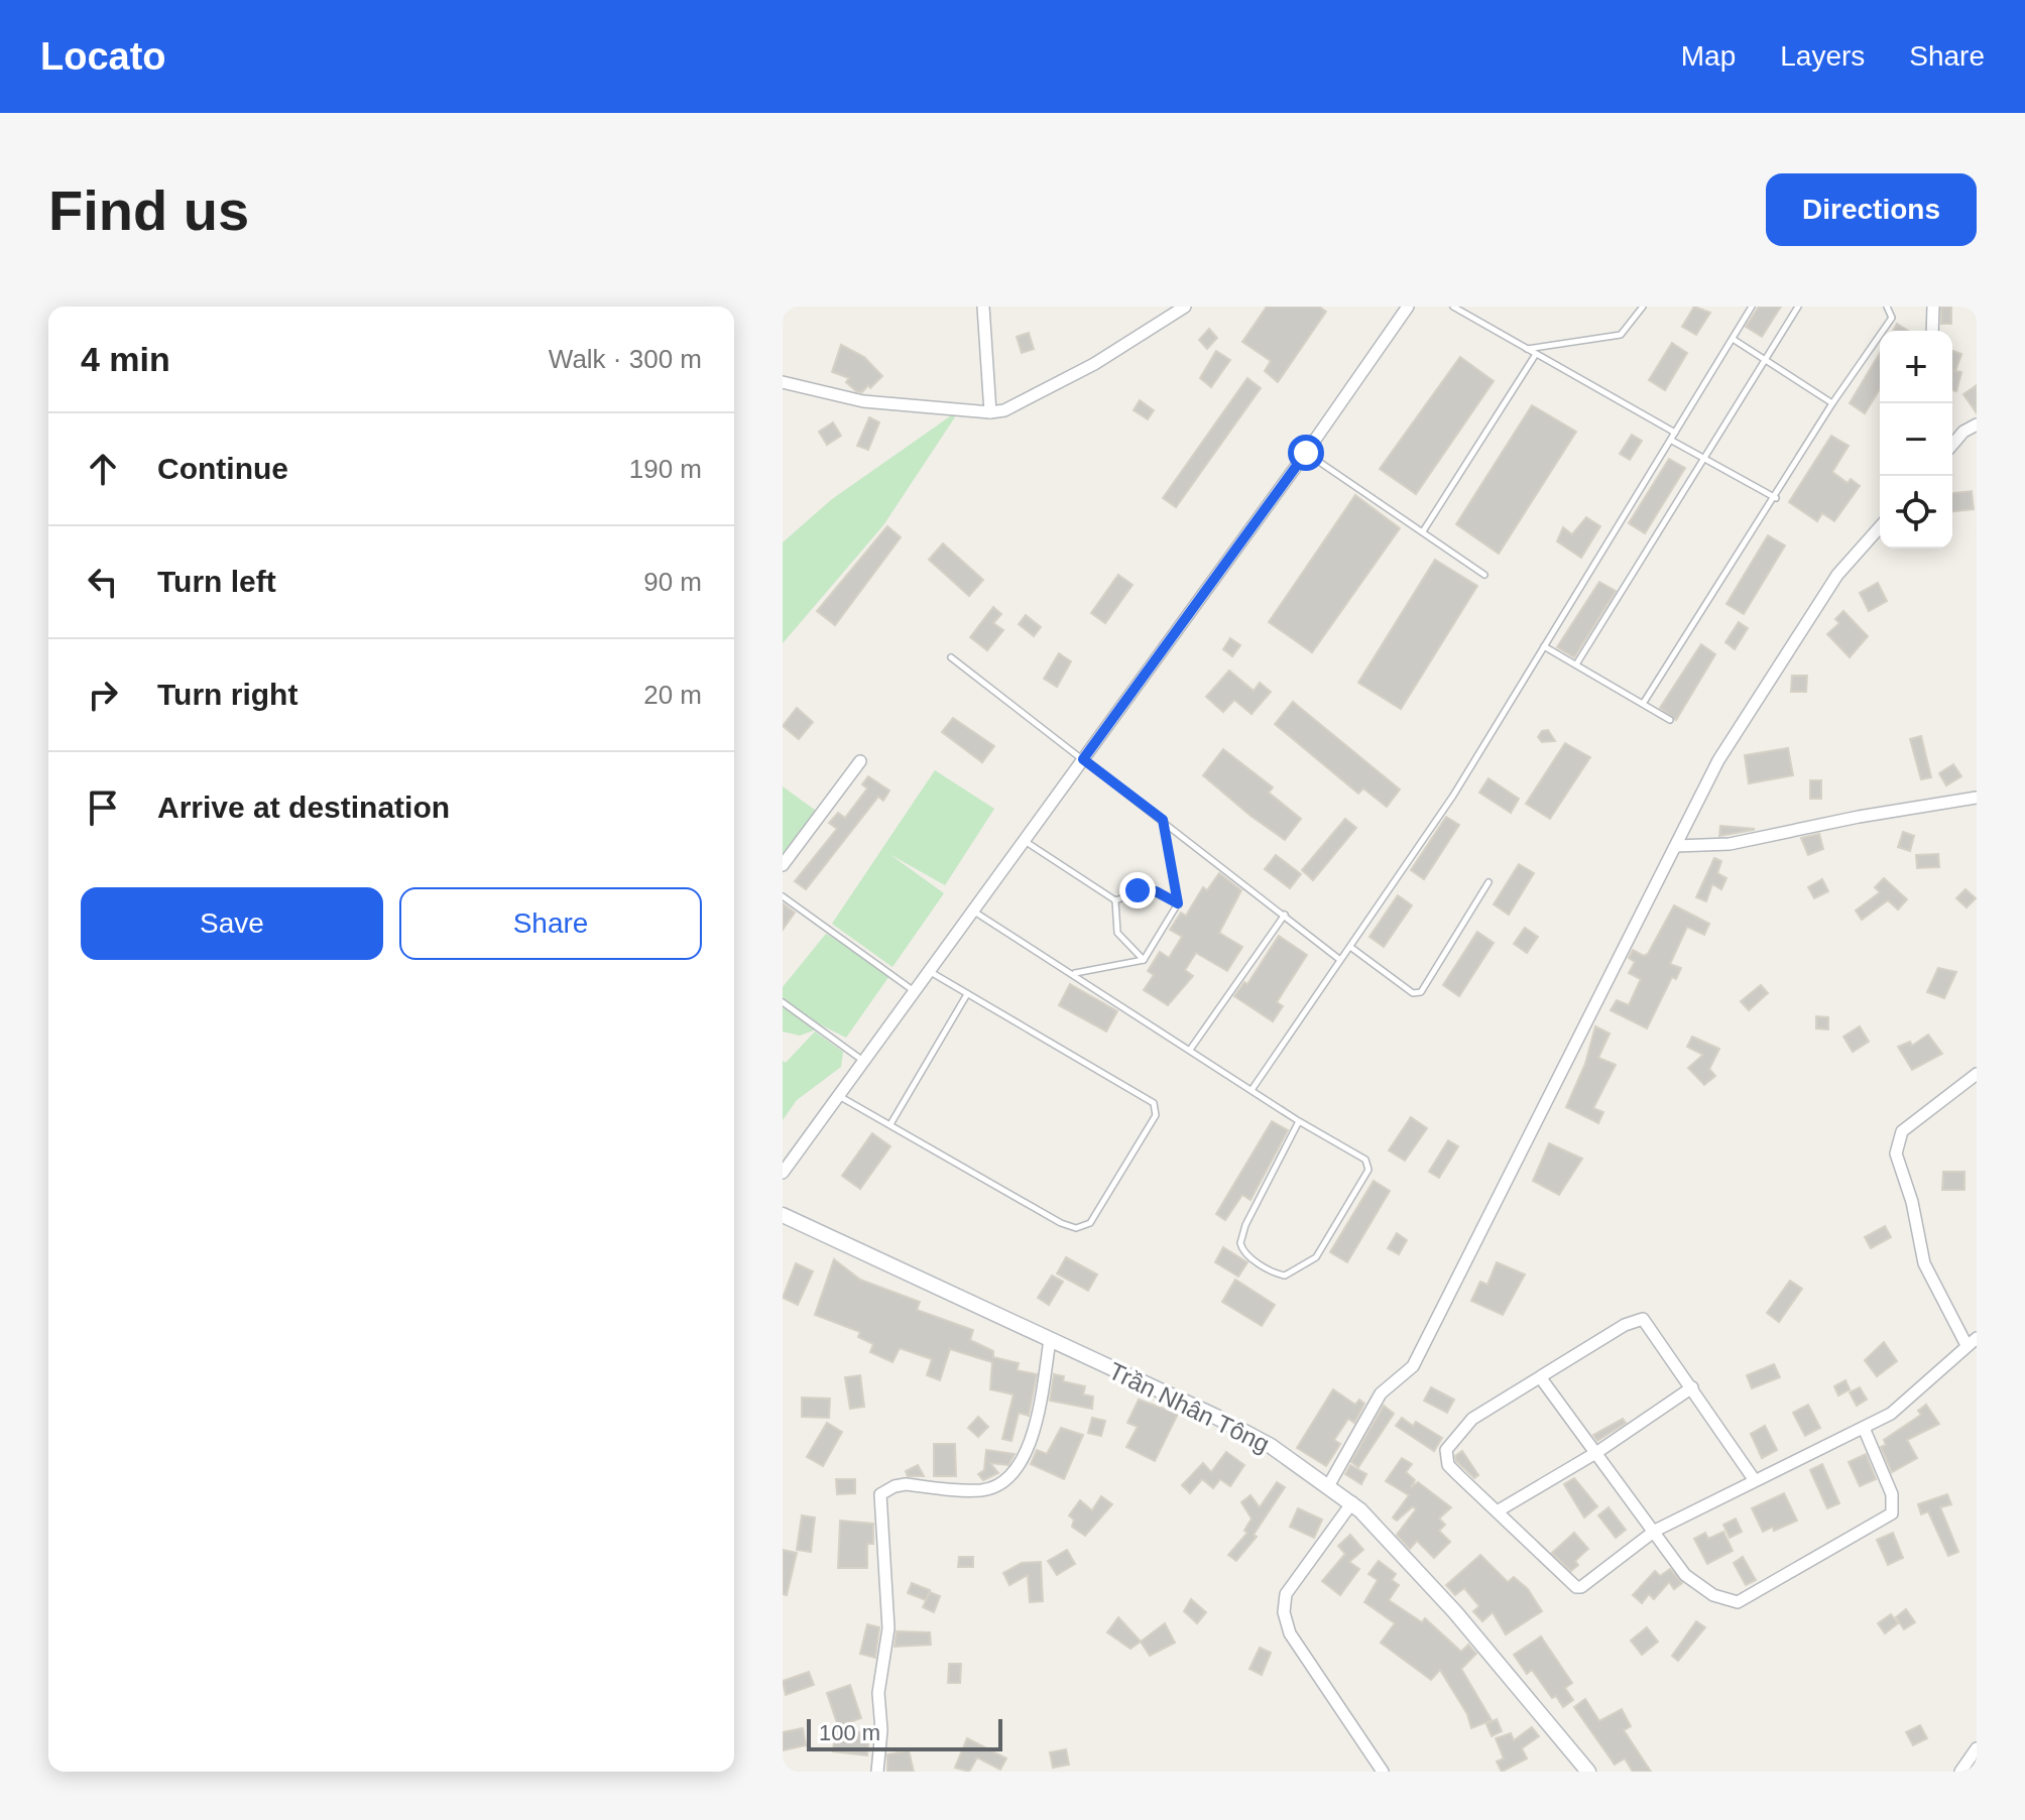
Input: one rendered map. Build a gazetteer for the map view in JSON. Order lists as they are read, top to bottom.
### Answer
{
  "streets": {
    "street": ["Trần Nhân Tông"]
  },
  "scale_bar": "100 m",
  "page": {
    "header": "Locato",
    "nav": ["Map", "Layers", "Share"],
    "buttons": [
      "Directions",
      ["Save", "Share"]
    ],
    "title": "Find us",
    "heading": ["4 min", "Walk · 300 m"],
    "map_buttons": ["+", "−"],
    "list": [
      ["Continue", "190 m"],
      ["Turn left", "90 m"],
      ["Turn right", "20 m"],
      "Arrive at destination"
    ],
    "scale": "100 m"
  }
}
